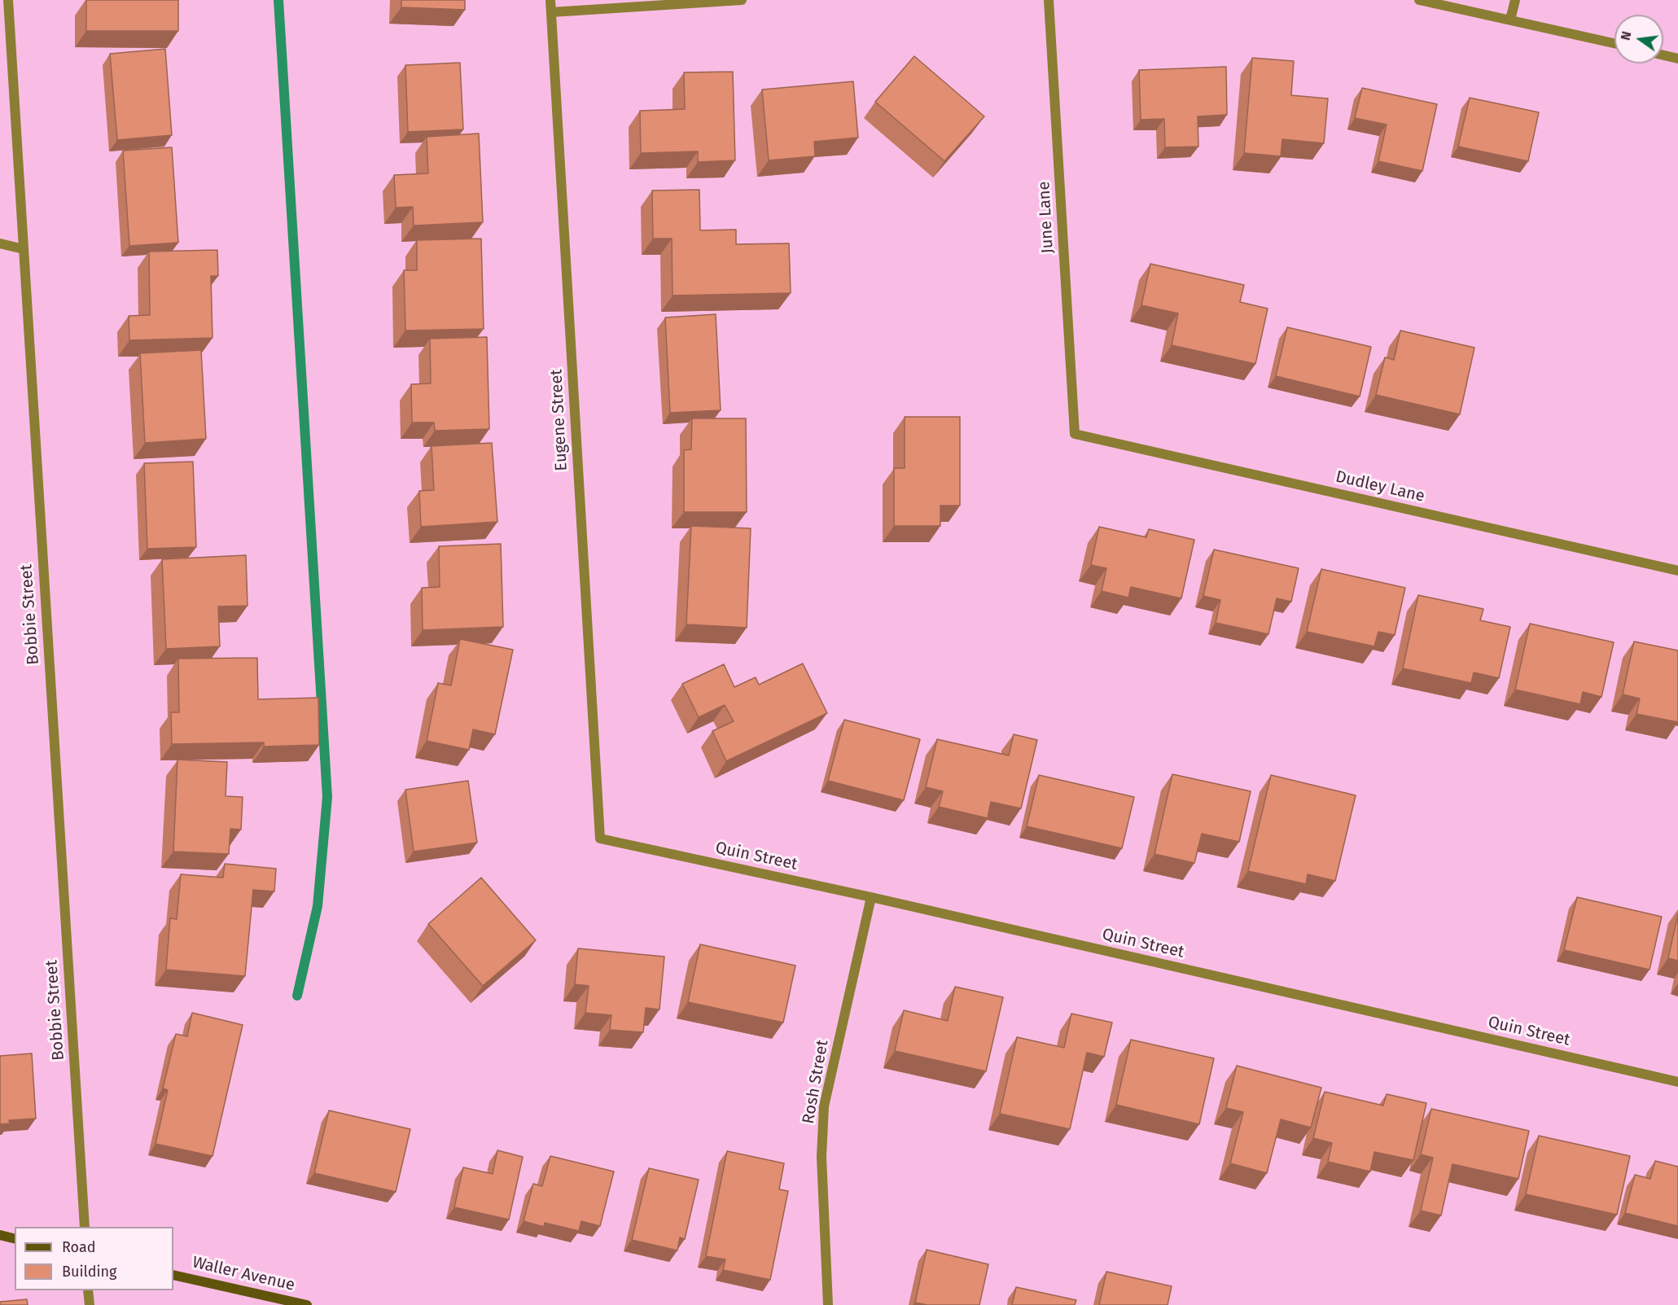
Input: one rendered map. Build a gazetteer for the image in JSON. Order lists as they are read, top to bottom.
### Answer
{
  "streets": {
    "street": [
      "June Lane",
      "Eugene Street",
      "Dudley Lane",
      "Bobbie Street",
      "Quin Street",
      "Rosh Street",
      "Waller Avenue"
    ]
  },
  "crossings": [
    ["June Lane", "Dudley Lane"],
    ["Eugene Street", "Quin Street"],
    ["Quin Street", "Rosh Street"]
  ],
  "legend": ["Road", "Building"],
  "north": "left"
}
